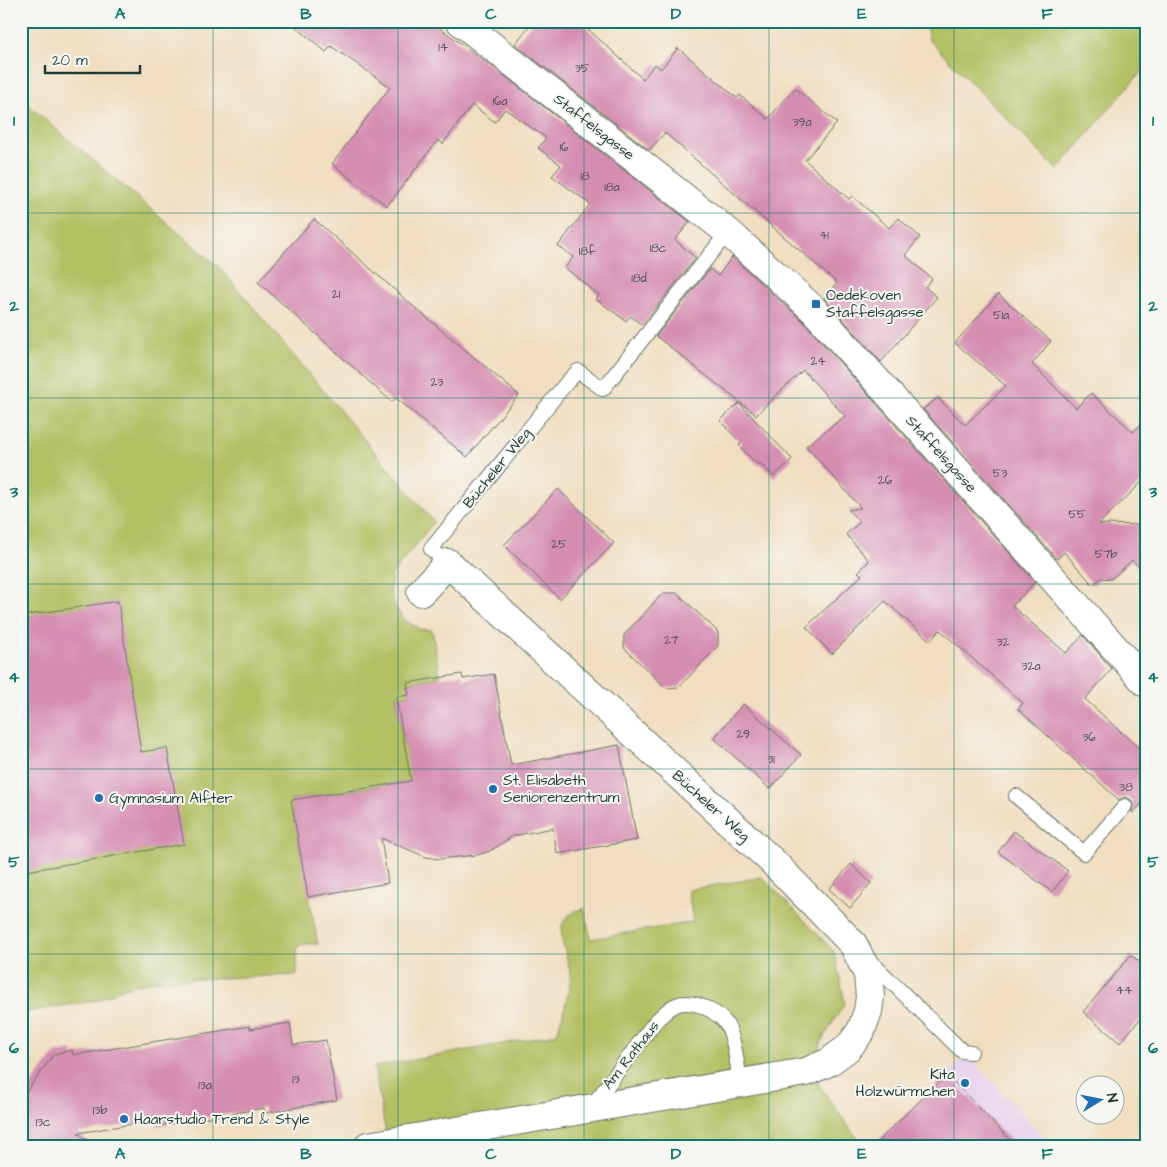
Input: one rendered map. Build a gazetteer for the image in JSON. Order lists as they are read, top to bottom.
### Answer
{
  "streets": {
    "street": ["Staffelsgasse", "Bücheler Weg", "Am Rathaus"]
  },
  "crossings": [
    ["Staffelsgasse", "Bücheler Weg"],
    ["Bücheler Weg", "Am Rathaus"]
  ],
  "places": {
    "transit": ["Oedekoven Staffelsgasse"],
    "other": [
      "St. Elisabeth Seniorenzentrum",
      "Gymnasium Alfter",
      "Kita Holzwürmchen",
      "Haarstudio Trend & Style"
    ]
  },
  "house_numbers": [
    "14",
    "35",
    "16a",
    "39a",
    "16",
    "18",
    "18a",
    "41",
    "18c",
    "18f",
    "18d",
    "21",
    "51a",
    "24",
    "23",
    "53",
    "26",
    "55",
    "25",
    "57b",
    "27",
    "32",
    "32a",
    "29",
    "36",
    "31",
    "38",
    "44",
    "13",
    "13a",
    "13b",
    "13c"
  ],
  "scale_bar": "20 m",
  "north": "right",
  "grid": {
    "columns": [
      "A",
      "B",
      "C",
      "D",
      "E",
      "F"
    ],
    "rows": [
      "1",
      "2",
      "3",
      "4",
      "5",
      "6"
    ]
  }
}
